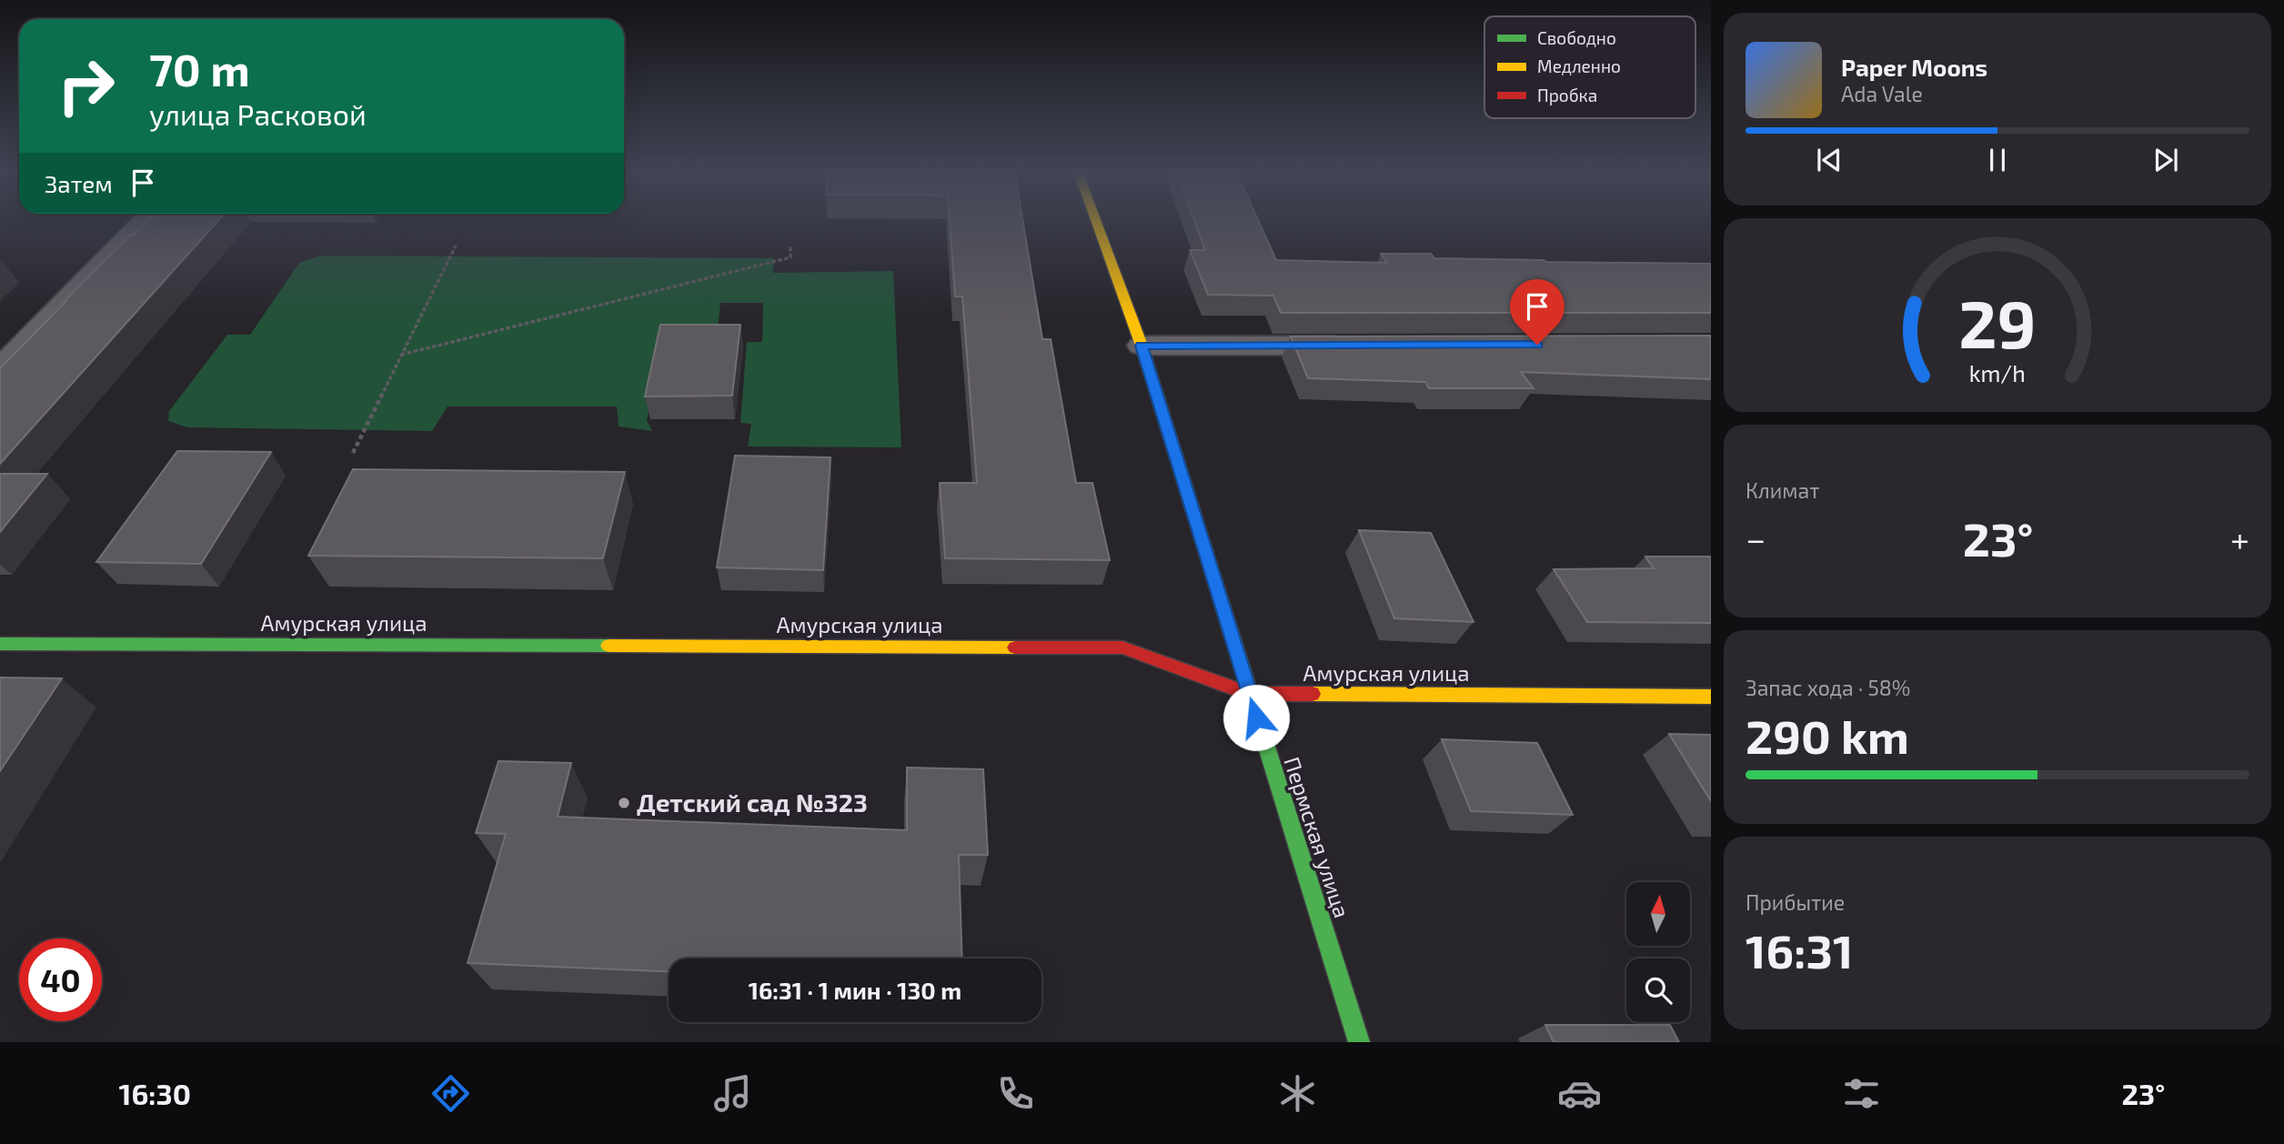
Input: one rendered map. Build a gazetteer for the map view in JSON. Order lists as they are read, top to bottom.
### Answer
{
  "streets": {
    "street": ["Амурская улица", "Пермская улица"]
  },
  "crossings": [
    ["Амурская улица", "Пермская улица"]
  ],
  "places": ["Детский сад №323"],
  "legend": ["Свободно", "Медленно", "Пробка"],
  "north": "top",
  "page": {
    "turn": ["70 m", "улица Расковой"],
    "song": ["Paper Moons", "Ada Vale"],
    "then": "Затем",
    "tile": [
      "Климат",
      ["Запас хода · 58%", "290 km"],
      ["Прибытие", "16:31"]
    ],
    "heat": ["−", "23°", "+"],
    "limit": "40",
    "trip": "16:31 · 1 мин · 130 m",
    "tabs": ["16:30", "23°"],
    "gauge": ["29", "km/h"]
  }
}
